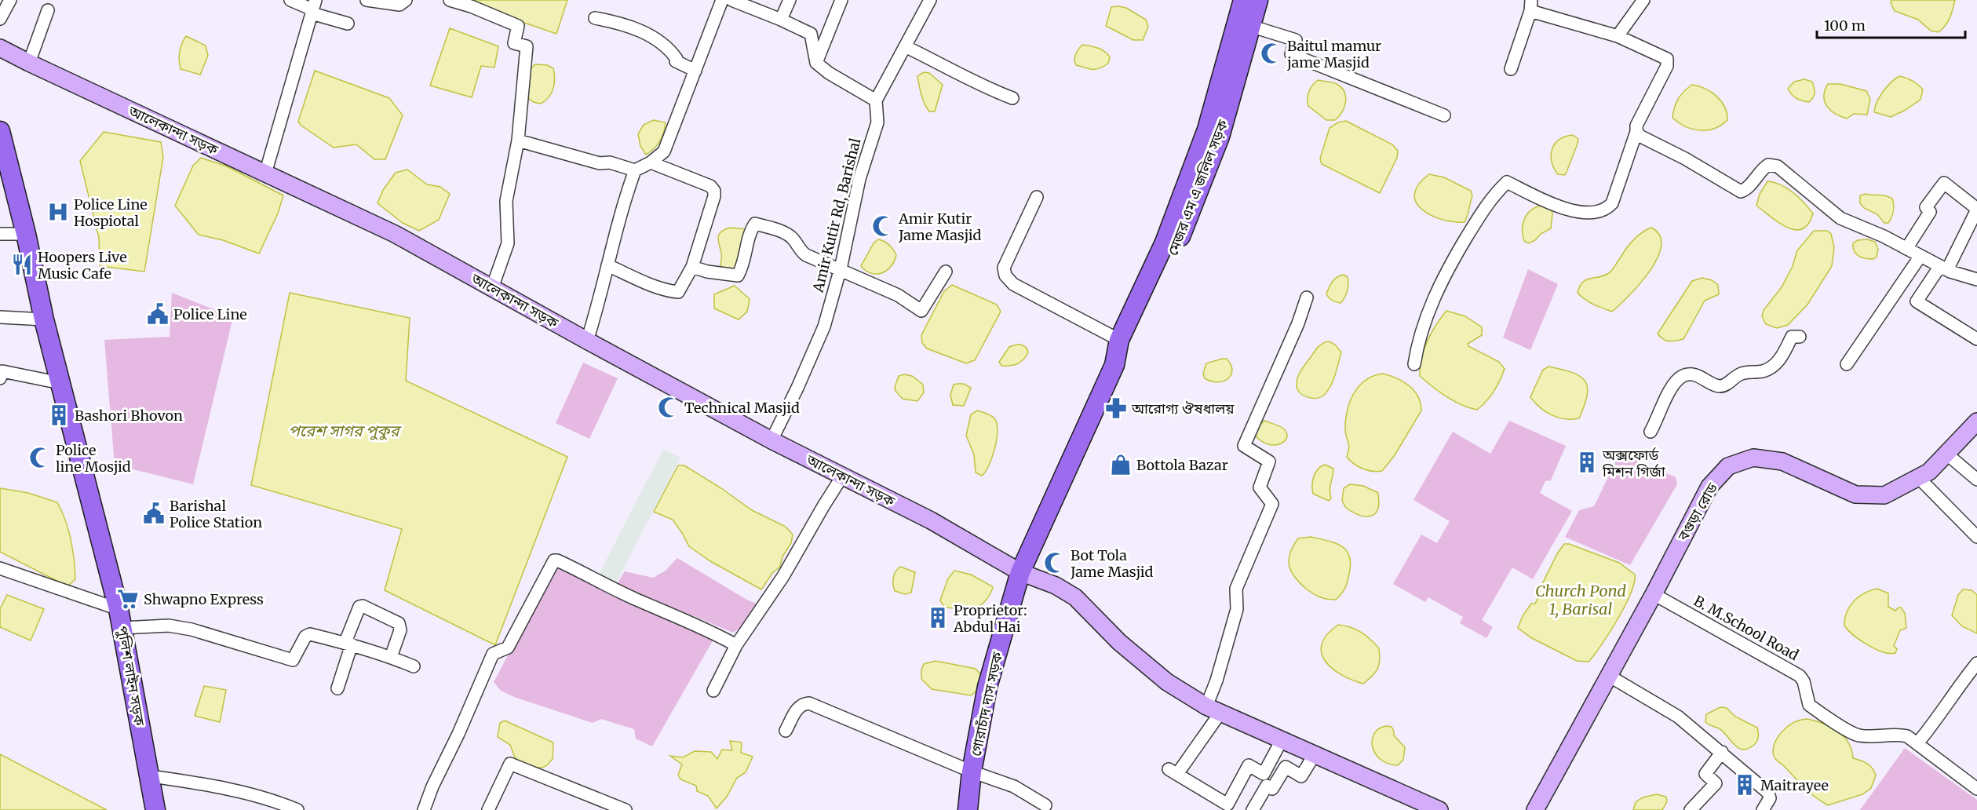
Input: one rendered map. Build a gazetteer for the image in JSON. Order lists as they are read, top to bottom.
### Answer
{
  "streets": {
    "main road": [
      "আলেকান্দা সড়ক",
      "মেজর এম এ জলিল সড়ক",
      "বগুড়া রোড",
      "পুলিশ লাইন সড়ক",
      "গোরাচাঁদ দাস সড়ক"
    ],
    "street": ["Amir Kutir Rd, Barishal", "B. M.School Road"]
  },
  "crossings": [
    ["আলেকান্দা সড়ক", "মেজর এম এ জলিল সড়ক"],
    ["আলেকান্দা সড়ক", "Amir Kutir Rd, Barishal"],
    ["আলেকান্দা সড়ক", "গোরাচাঁদ দাস সড়ক"],
    ["মেজর এম এ জলিল সড়ক", "গোরাচাঁদ দাস সড়ক"],
    ["বগুড়া রোড", "B. M.School Road"]
  ],
  "water": ["পরেশ সাগর পুকুর", "Church Pond 1, Barisal"],
  "places": {
    "mosque": [
      "Baitul mamur jame Masjid",
      "Amir Kutir Jame Masjid",
      "Technical Masjid",
      "Police line Mosjid",
      "Bot Tola Jame Masjid"
    ],
    "hospital": ["Police Line Hospiotal"],
    "restaurant": ["Hoopers Live Music Cafe"],
    "public building": ["Police Line", "Barishal Police Station"],
    "pharmacy": ["আরোগ্য ঔষধালয়"],
    "building": [
      "Bashori Bhovon",
      "অক্সফোর্ড মিশন গির্জা",
      "Proprietor: Abdul Hai",
      "Maitrayee"
    ],
    "shop": ["Bottola Bazar"],
    "supermarket": ["Shwapno Express"]
  },
  "scale_bar": "100 m"
}
